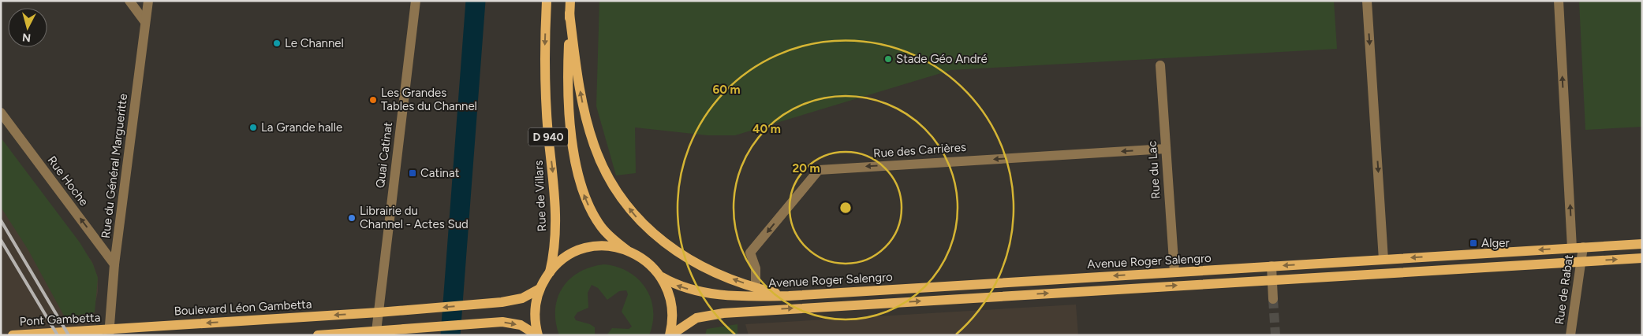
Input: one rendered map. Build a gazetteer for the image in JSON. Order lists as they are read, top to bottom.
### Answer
{
  "streets": {
    "main road": [
      "D 940",
      "Rue de Villars",
      "Avenue Roger Salengro",
      "Boulevard Léon Gambetta",
      "Pont Gambetta"
    ],
    "street": [
      "Rue des Carrières",
      "Quai Catinat",
      "Rue du Général Margueritte",
      "Rue du Lac",
      "Rue Hoche",
      "Rue de Rabat"
    ]
  },
  "crossings": [
    ["Rue des Carrières", "Rue du Lac"],
    ["Quai Catinat", "Boulevard Léon Gambetta"],
    ["Rue du Général Margueritte", "Rue Hoche"],
    ["Rue du Général Margueritte", "Boulevard Léon Gambetta"],
    ["Rue du Général Margueritte", "Pont Gambetta"],
    ["Rue du Lac", "Avenue Roger Salengro"],
    ["Avenue Roger Salengro", "Rue de Rabat"],
    ["Boulevard Léon Gambetta", "Pont Gambetta"]
  ],
  "one_way": ["Rue des Carrières", "Rue Hoche"],
  "places": {
    "other": [
      "Le Channel",
      "Stade Géo André",
      "Les Grandes Tables du Channel",
      "La Grande halle",
      "Librairie du Channel - Actes Sud"
    ],
    "transit": ["Catinat", "Alger"]
  },
  "north": "bottom",
  "rings": ["60 m", "40 m", "20 m"]
}
